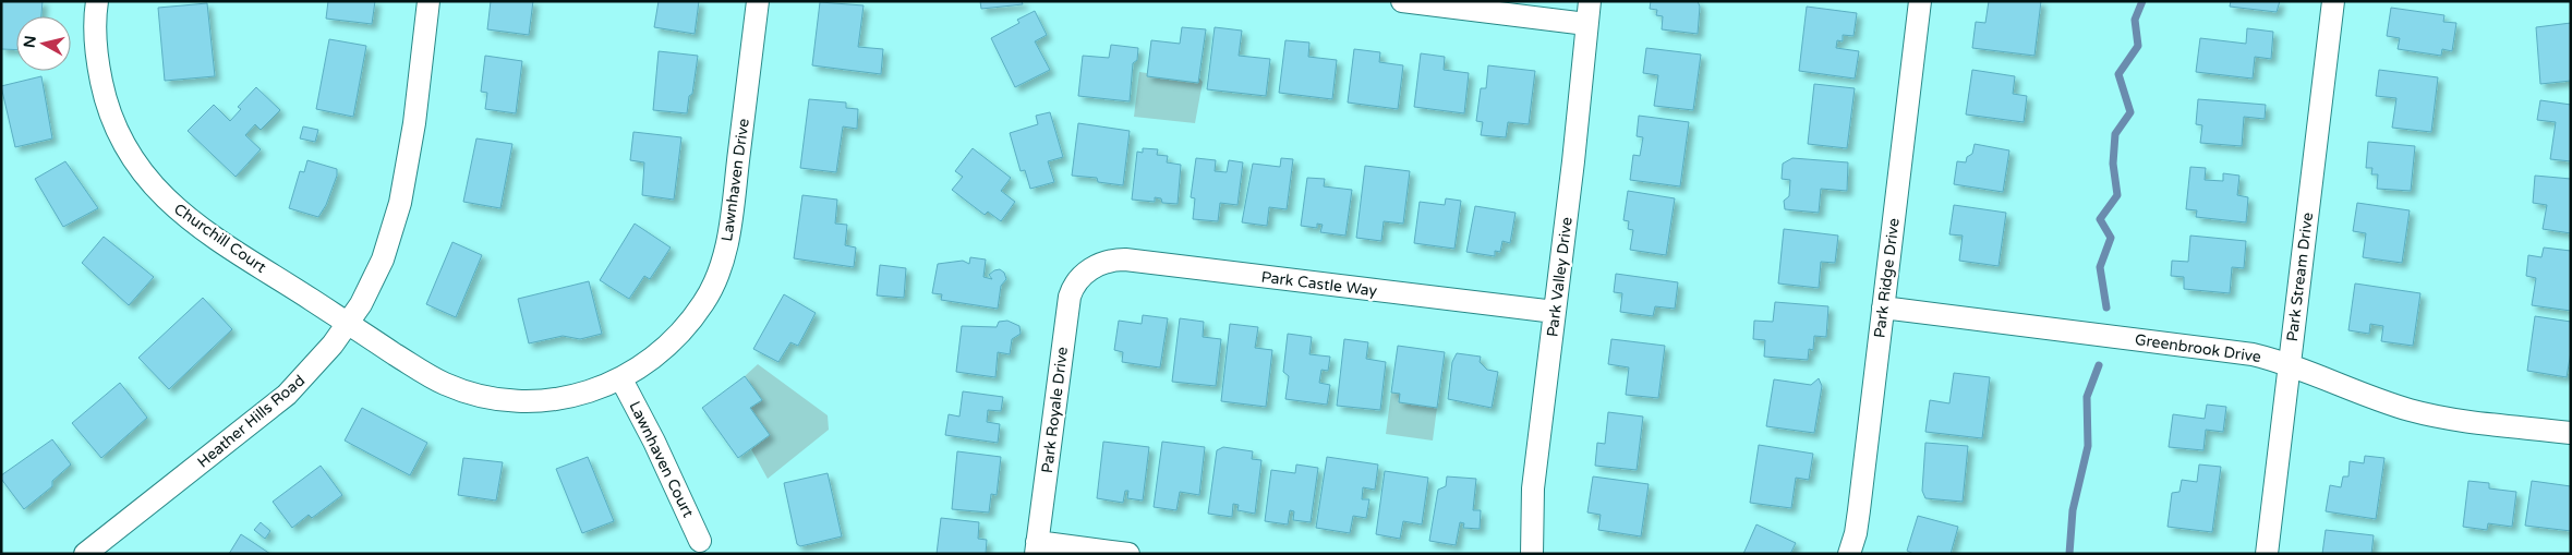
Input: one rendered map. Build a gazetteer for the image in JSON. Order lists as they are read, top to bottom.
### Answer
{
  "streets": {
    "street": [
      "Lawnhaven Drive",
      "Churchill Court",
      "Park Valley Drive",
      "Park Stream Drive",
      "Park Ridge Drive",
      "Park Castle Way",
      "Greenbrook Drive",
      "Park Royale Drive",
      "Heather Hills Road",
      "Lawnhaven Court"
    ]
  },
  "crossings": [
    ["Lawnhaven Drive", "Churchill Court"],
    ["Lawnhaven Drive", "Heather Hills Road"],
    ["Lawnhaven Drive", "Lawnhaven Court"],
    ["Churchill Court", "Heather Hills Road"],
    ["Park Valley Drive", "Park Castle Way"],
    ["Park Stream Drive", "Greenbrook Drive"],
    ["Park Ridge Drive", "Greenbrook Drive"],
    ["Park Castle Way", "Park Royale Drive"]
  ],
  "north": "left"
}
